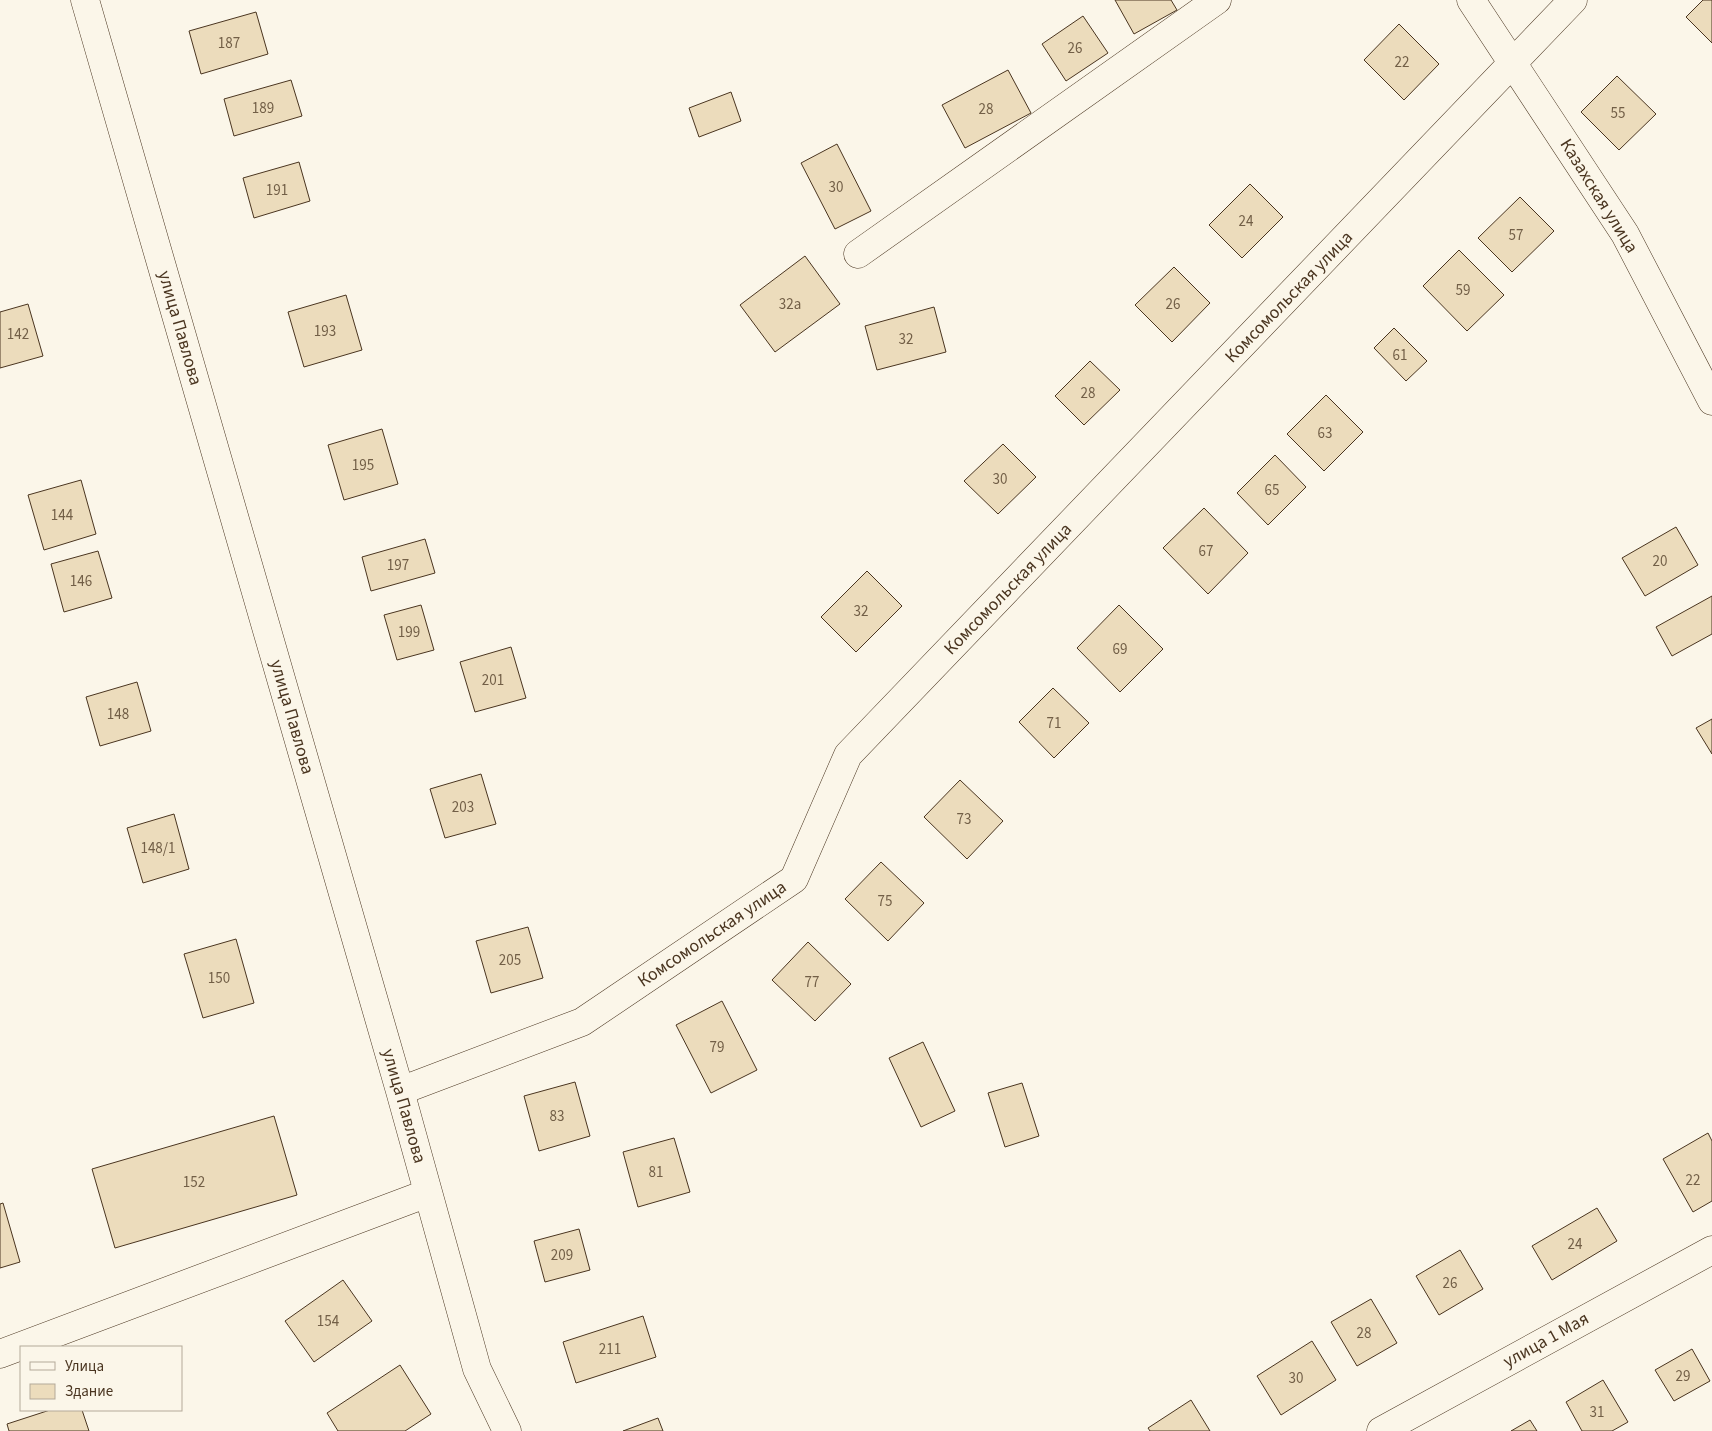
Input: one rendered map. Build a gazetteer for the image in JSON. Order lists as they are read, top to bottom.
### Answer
{
  "streets": {
    "street": [
      "Казахская улица",
      "Комсомольская улица",
      "улица Павлова",
      "улица 1 Мая"
    ]
  },
  "crossings": [
    ["Казахская улица", "Комсомольская улица"],
    ["Комсомольская улица", "улица Павлова"]
  ],
  "house_numbers": [
    "187",
    "26",
    "22",
    "189",
    "28",
    "55",
    "30",
    "191",
    "24",
    "57",
    "59",
    "32а",
    "26",
    "193",
    "142",
    "32",
    "61",
    "28",
    "63",
    "195",
    "30",
    "65",
    "144",
    "67",
    "20",
    "197",
    "146",
    "32",
    "199",
    "69",
    "201",
    "148",
    "71",
    "203",
    "73",
    "148/1",
    "75",
    "205",
    "150",
    "77",
    "79",
    "83",
    "81",
    "22",
    "152",
    "24",
    "209",
    "26",
    "154",
    "28",
    "211",
    "29",
    "30",
    "31"
  ],
  "legend": ["Улица", "Здание"]
}
